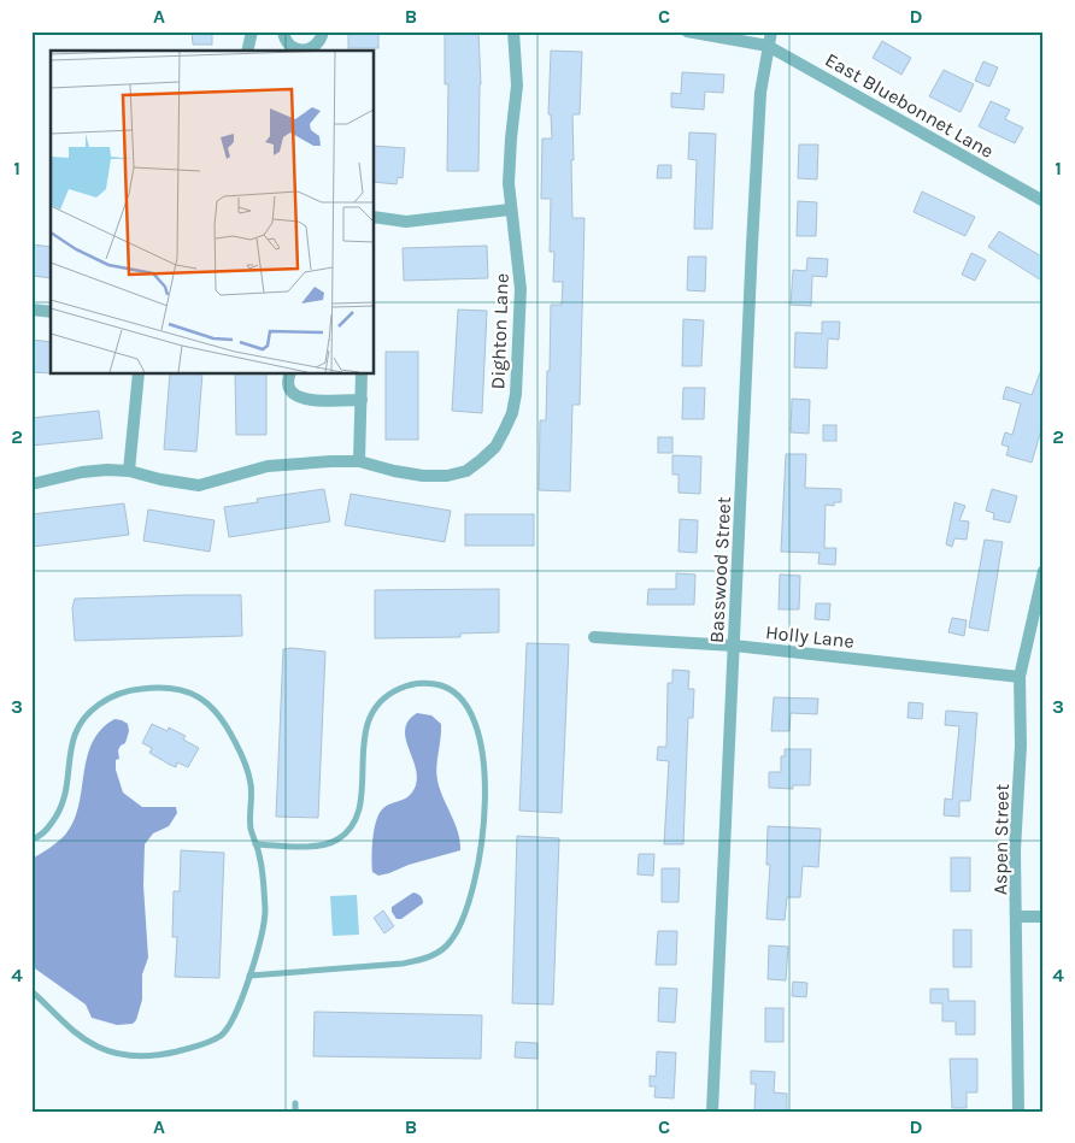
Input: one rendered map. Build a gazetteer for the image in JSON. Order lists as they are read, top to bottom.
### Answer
{
  "streets": {
    "street": [
      "East Bluebonnet Lane",
      "Dighton Lane",
      "Basswood Street",
      "Holly Lane",
      "Aspen Street"
    ]
  },
  "crossings": [
    ["East Bluebonnet Lane", "Basswood Street"],
    ["Basswood Street", "Holly Lane"],
    ["Holly Lane", "Aspen Street"]
  ],
  "grid": {
    "columns": [
      "A",
      "B",
      "C",
      "D"
    ],
    "rows": [
      "1",
      "2",
      "3",
      "4"
    ]
  }
}
